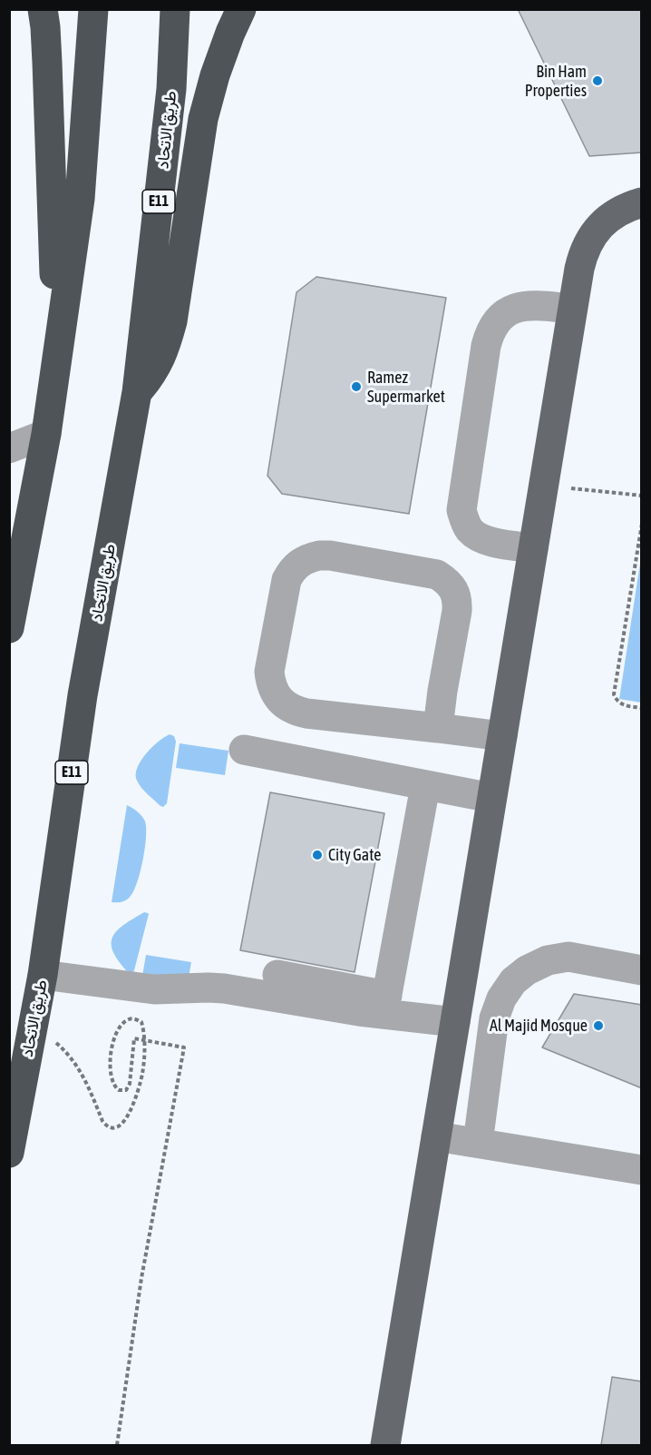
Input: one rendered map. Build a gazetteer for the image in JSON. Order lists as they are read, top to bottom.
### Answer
{
  "streets": {
    "highway": ["طريق الاتحاد", "E11"]
  },
  "places": [
    "Bin Ham Properties",
    "Ramez Supermarket",
    "City Gate",
    "Al Majid Mosque"
  ]
}
